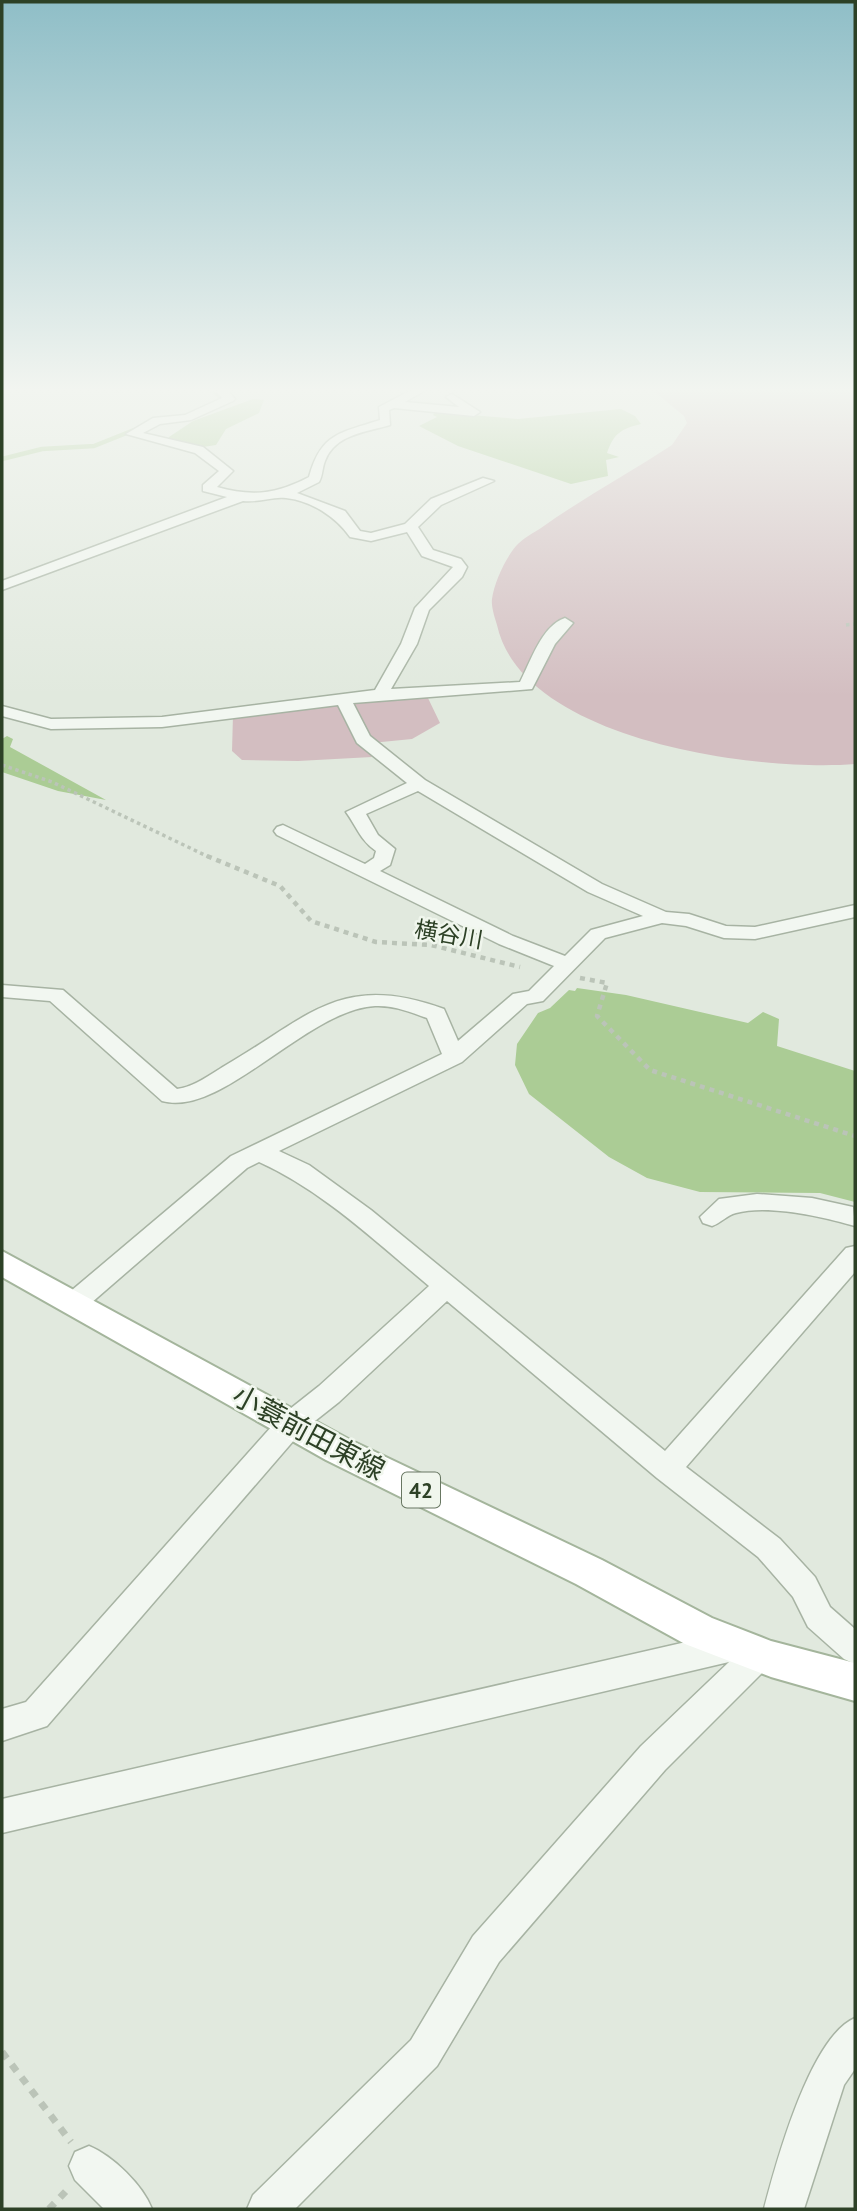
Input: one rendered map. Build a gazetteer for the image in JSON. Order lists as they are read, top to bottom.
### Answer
{
  "streets": {
    "main road": ["小蓑前田東線", "42"],
    "path": ["横谷川"]
  }
}
